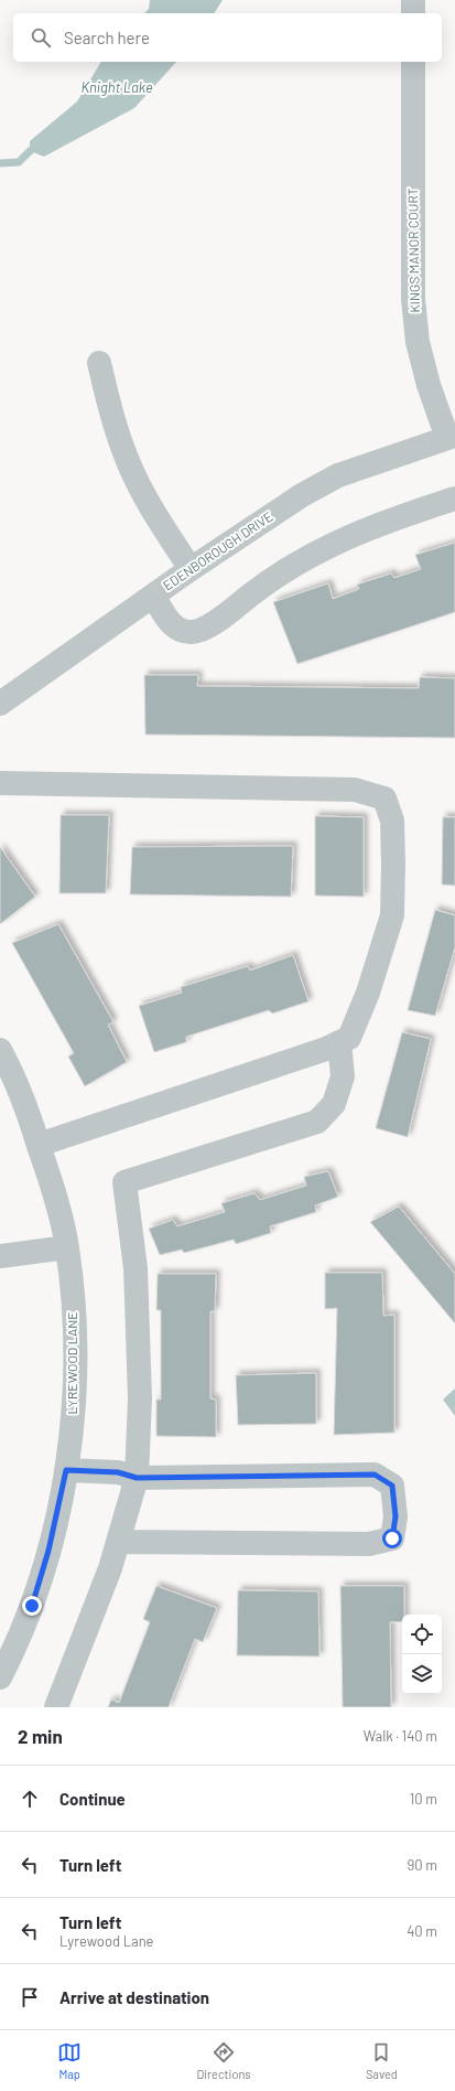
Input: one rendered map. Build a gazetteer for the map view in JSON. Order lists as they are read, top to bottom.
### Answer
{
  "streets": {
    "street": ["KINGS MANOR COURT", "EDENBOROUGH DRIVE", "LYREWOOD LANE"]
  },
  "crossings": [
    ["KINGS MANOR COURT", "EDENBOROUGH DRIVE"]
  ],
  "water": ["Knight Lake"],
  "page": {
    "search": "Search here",
    "heading": ["2 min", "Walk · 140 m"],
    "list": [
      ["Continue", "10 m"],
      ["Turn left", "90 m"],
      ["Turn left", "Lyrewood Lane", "40 m"],
      "Arrive at destination"
    ],
    "nav": ["Map", "Directions", "Saved"]
  }
}
